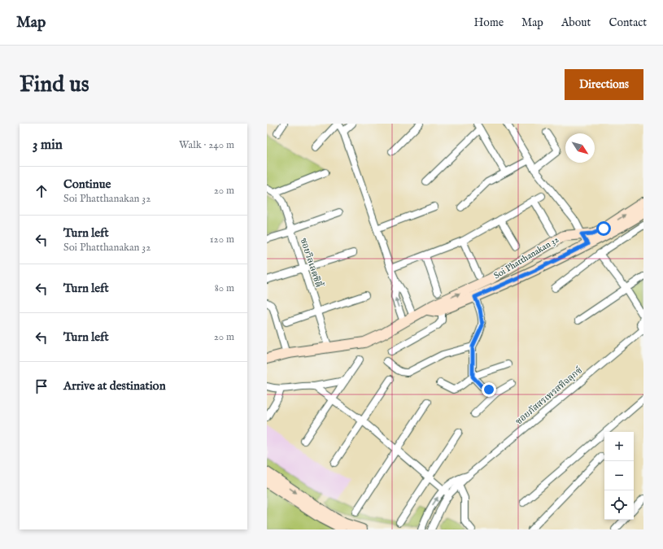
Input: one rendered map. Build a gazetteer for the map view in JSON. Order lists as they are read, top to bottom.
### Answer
{
  "streets": {
    "street": ["Soi Phatthanakan 32", "ซอยวิลเลตซิตี้", "ซอยภัสสรเพรสทีจลุกซ์"]
  },
  "crossings": [
    ["Soi Phatthanakan 32", "ซอยวิลเลตซิตี้"]
  ],
  "north": "bottom right",
  "page": {
    "header": "Map",
    "nav": [
      "Home",
      "Map",
      "About",
      "Contact"
    ],
    "buttons": "Directions",
    "title": "Find us",
    "heading": ["3 min", "Walk · 240 m"],
    "list": [
      ["Continue", "Soi Phatthanakan 32", "20 m"],
      ["Turn left", "Soi Phatthanakan 32", "120 m"],
      ["Turn left", "80 m"],
      ["Turn left", "20 m"],
      "Arrive at destination"
    ],
    "map_buttons": ["+", "−"]
  }
}
